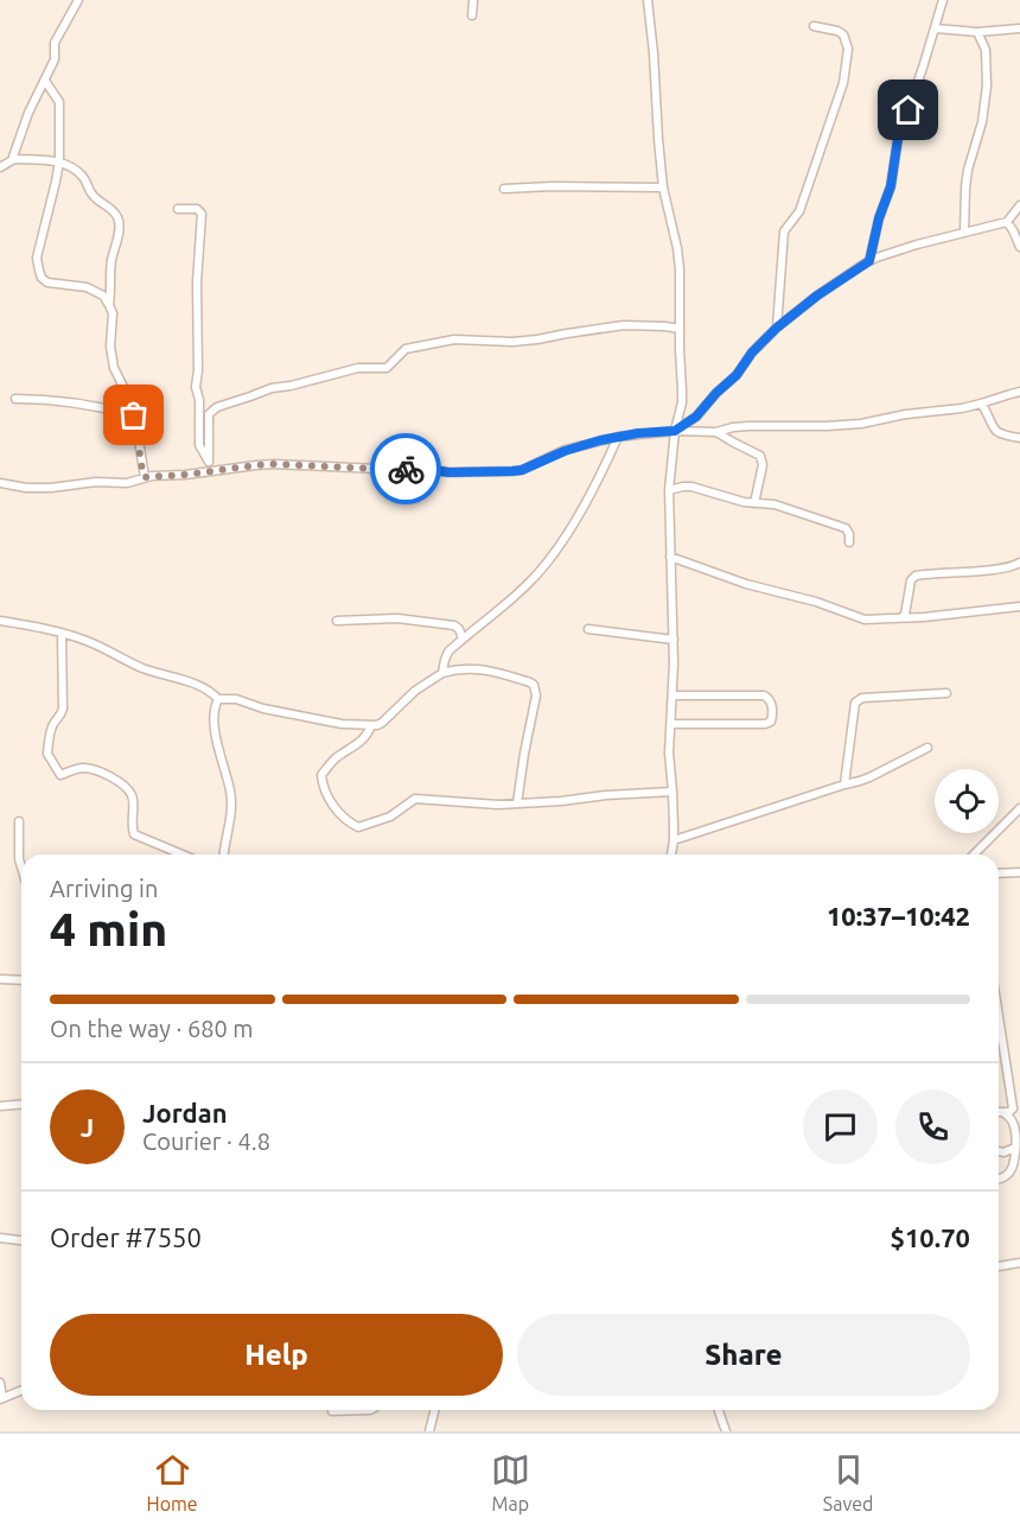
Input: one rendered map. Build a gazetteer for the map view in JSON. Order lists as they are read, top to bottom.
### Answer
{
  "page": {
    "heading": ["4 min", "Arriving in", "10:37–10:42"],
    "panel": [
      "Jordan",
      "Courier · 4.8",
      "Order #7550",
      "$10.70"
    ],
    "bar": "On the way · 680 m",
    "round": "J",
    "buttons": ["Help", "Share"],
    "tabs": ["Home", "Map", "Saved"]
  }
}
